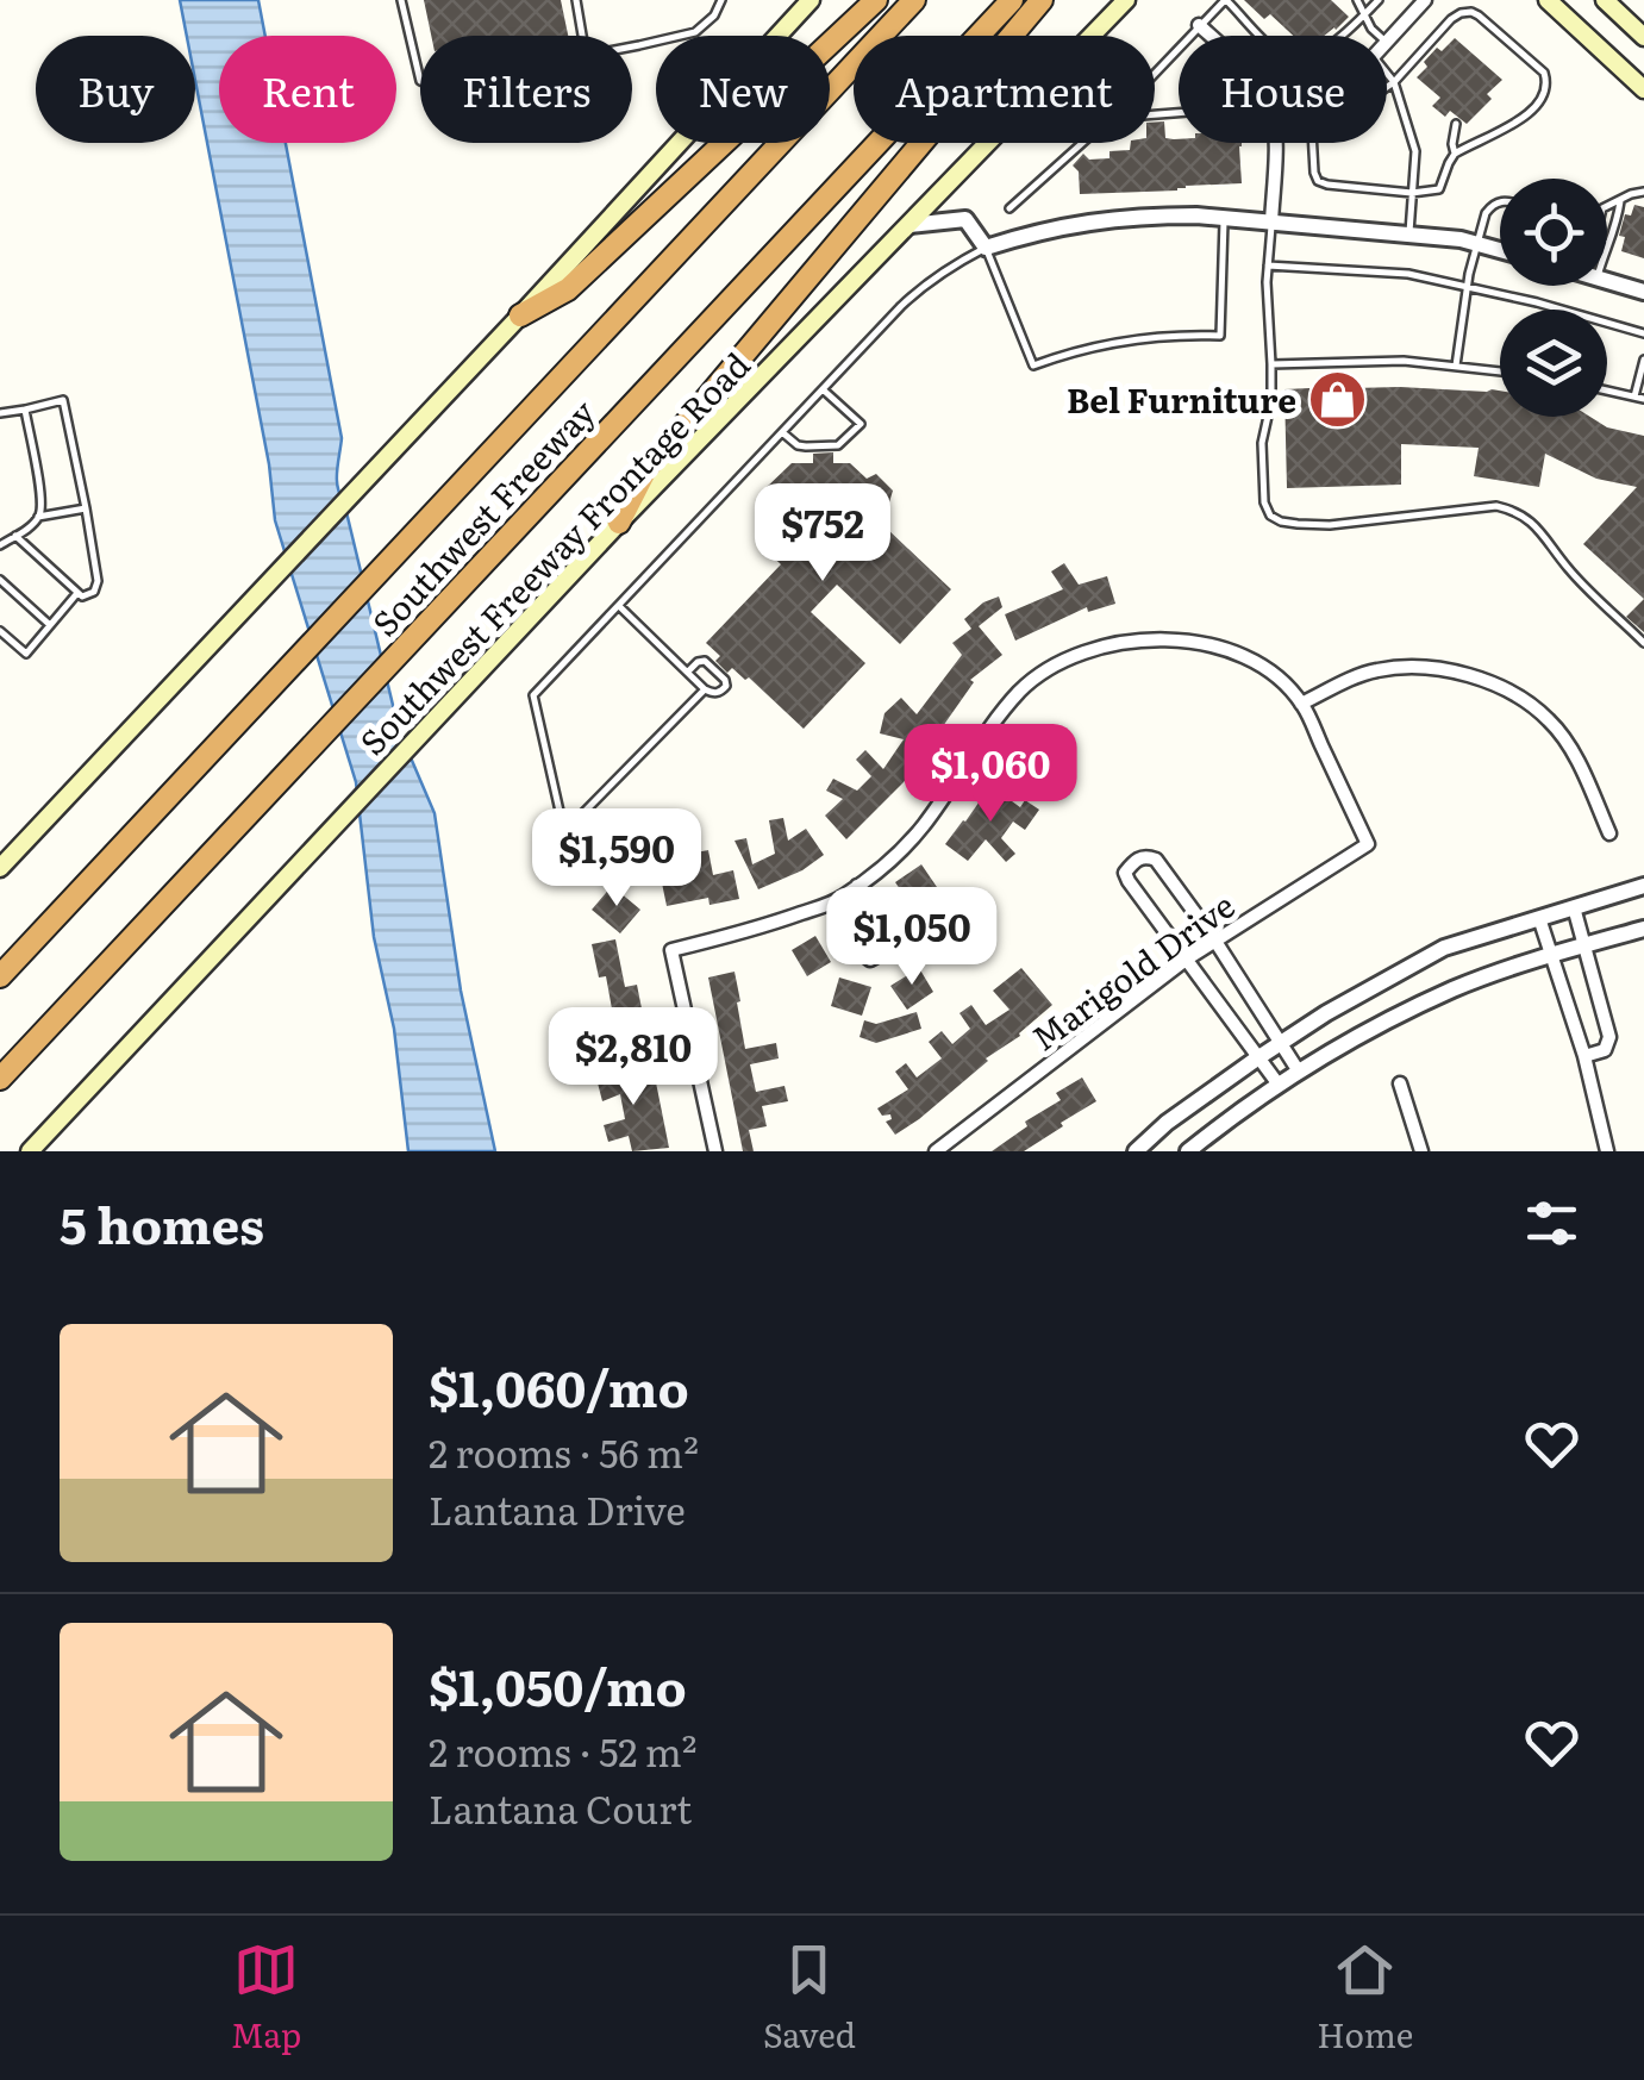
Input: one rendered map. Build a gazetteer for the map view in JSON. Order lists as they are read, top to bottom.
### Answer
{
  "streets": {
    "highway": ["Southwest Freeway"],
    "main road": ["Southwest Freeway Frontage Road"],
    "street": ["Marigold Drive"]
  },
  "places": {
    "shop": ["Bel Furniture"]
  },
  "page": {
    "chip": [
      "Buy",
      "Rent",
      "Filters",
      "New",
      "Apartment",
      "House"
    ],
    "price": [
      "$752",
      "$1,060",
      "$1,590",
      "$1,050",
      "$2,810"
    ],
    "heading": "5 homes",
    "list": [
      {
        "name": "$1,060/mo",
        "note": "2 rooms · 56 m² · Lantana Drive"
      },
      {
        "name": "$1,050/mo",
        "note": "2 rooms · 52 m² · Lantana Court"
      }
    ],
    "tabs": ["Map", "Saved", "Home"]
  }
}
